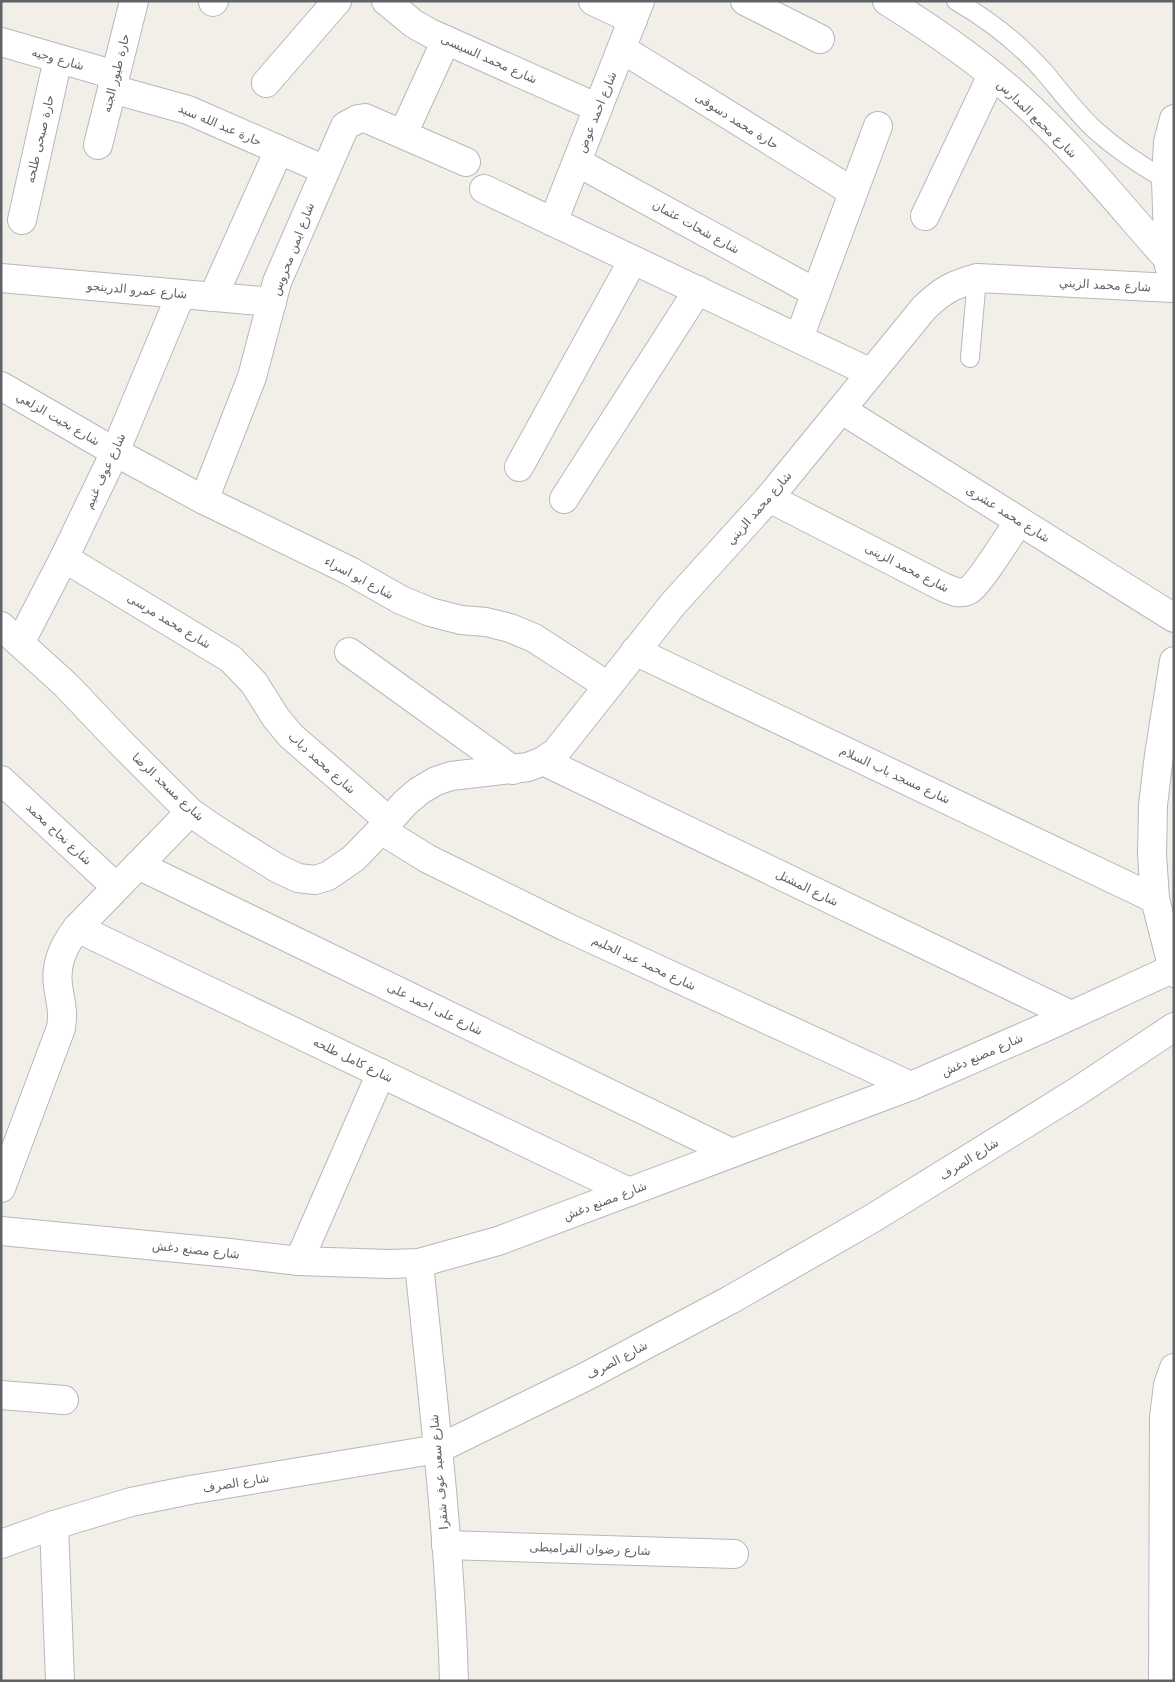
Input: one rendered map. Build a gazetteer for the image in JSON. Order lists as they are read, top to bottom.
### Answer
{
  "streets": {
    "street": [
      "شارع وجيه",
      "شارع محمد السيسى",
      "حارة طيور الجنه",
      "شارع احمد عوض",
      "شارع مجمع المدارس",
      "حارة محمد دسوقى",
      "حارة عبد الله سيد",
      "حارة صبحى طلحه",
      "شارع شحات عثمان",
      "شارع ايمن محروس",
      "شارع محمد الزيني",
      "شارع عمرو الدرينجو",
      "شارع بخيت الزلعي",
      "شارع عوف غنيم",
      "شارع محمد عشرى",
      "شارع محمد الزينى",
      "شارع ابو اسراء",
      "شارع محمد مرسى",
      "شارع محمد دياب",
      "شارع مسجد باب السلام",
      "شارع مسجد الرضا",
      "شارع نجاح محمد",
      "شارع المشتل",
      "شارع محمد عبد الحليم",
      "شارع على احمد على",
      "شارع مصنع دغش",
      "شارع كامل طلحه",
      "شارع الصرف",
      "شارع سعيد عوف شقرا",
      "شارع رضوان القراميطى"
    ]
  },
  "crossings": [
    ["شارع وجيه", "حارة طيور الجنه"],
    ["شارع وجيه", "حارة عبد الله سيد"],
    ["شارع وجيه", "حارة صبحى طلحه"],
    ["شارع محمد السيسى", "شارع احمد عوض"],
    ["حارة طيور الجنه", "حارة عبد الله سيد"],
    ["شارع احمد عوض", "حارة محمد دسوقى"],
    ["شارع احمد عوض", "شارع شحات عثمان"],
    ["حارة عبد الله سيد", "شارع ايمن محروس"],
    ["شارع ايمن محروس", "شارع عمرو الدرينجو"],
    ["شارع ايمن محروس", "شارع ابو اسراء"],
    ["شارع محمد الزيني", "شارع محمد عشرى"],
    ["شارع محمد الزيني", "شارع محمد الزينى"],
    ["شارع محمد الزيني", "شارع ابو اسراء"],
    ["شارع محمد الزيني", "شارع محمد دياب"],
    ["شارع محمد الزيني", "شارع مسجد باب السلام"],
    ["شارع محمد الزيني", "شارع مسجد الرضا"],
    ["شارع محمد الزيني", "شارع المشتل"],
    ["شارع محمد الزيني", "شارع محمد عبد الحليم"],
    ["شارع عمرو الدرينجو", "شارع عوف غنيم"],
    ["شارع بخيت الزلعي", "شارع عوف غنيم"],
    ["شارع بخيت الزلعي", "شارع ابو اسراء"],
    ["شارع عوف غنيم", "شارع ابو اسراء"],
    ["شارع عوف غنيم", "شارع محمد مرسى"],
    ["شارع عوف غنيم", "شارع مسجد الرضا"],
    ["شارع محمد عشرى", "شارع محمد الزينى"],
    ["شارع محمد مرسى", "شارع محمد دياب"],
    ["شارع محمد دياب", "شارع مسجد الرضا"],
    ["شارع محمد دياب", "شارع محمد عبد الحليم"],
    ["شارع مسجد الرضا", "شارع محمد عبد الحليم"],
    ["شارع المشتل", "شارع مصنع دغش"],
    ["شارع محمد عبد الحليم", "شارع مصنع دغش"],
    ["شارع على احمد على", "شارع مصنع دغش"],
    ["شارع مصنع دغش", "شارع كامل طلحه"],
    ["شارع مصنع دغش", "شارع سعيد عوف شقرا"],
    ["شارع الصرف", "شارع سعيد عوف شقرا"],
    ["شارع سعيد عوف شقرا", "شارع رضوان القراميطى"]
  ]
}
